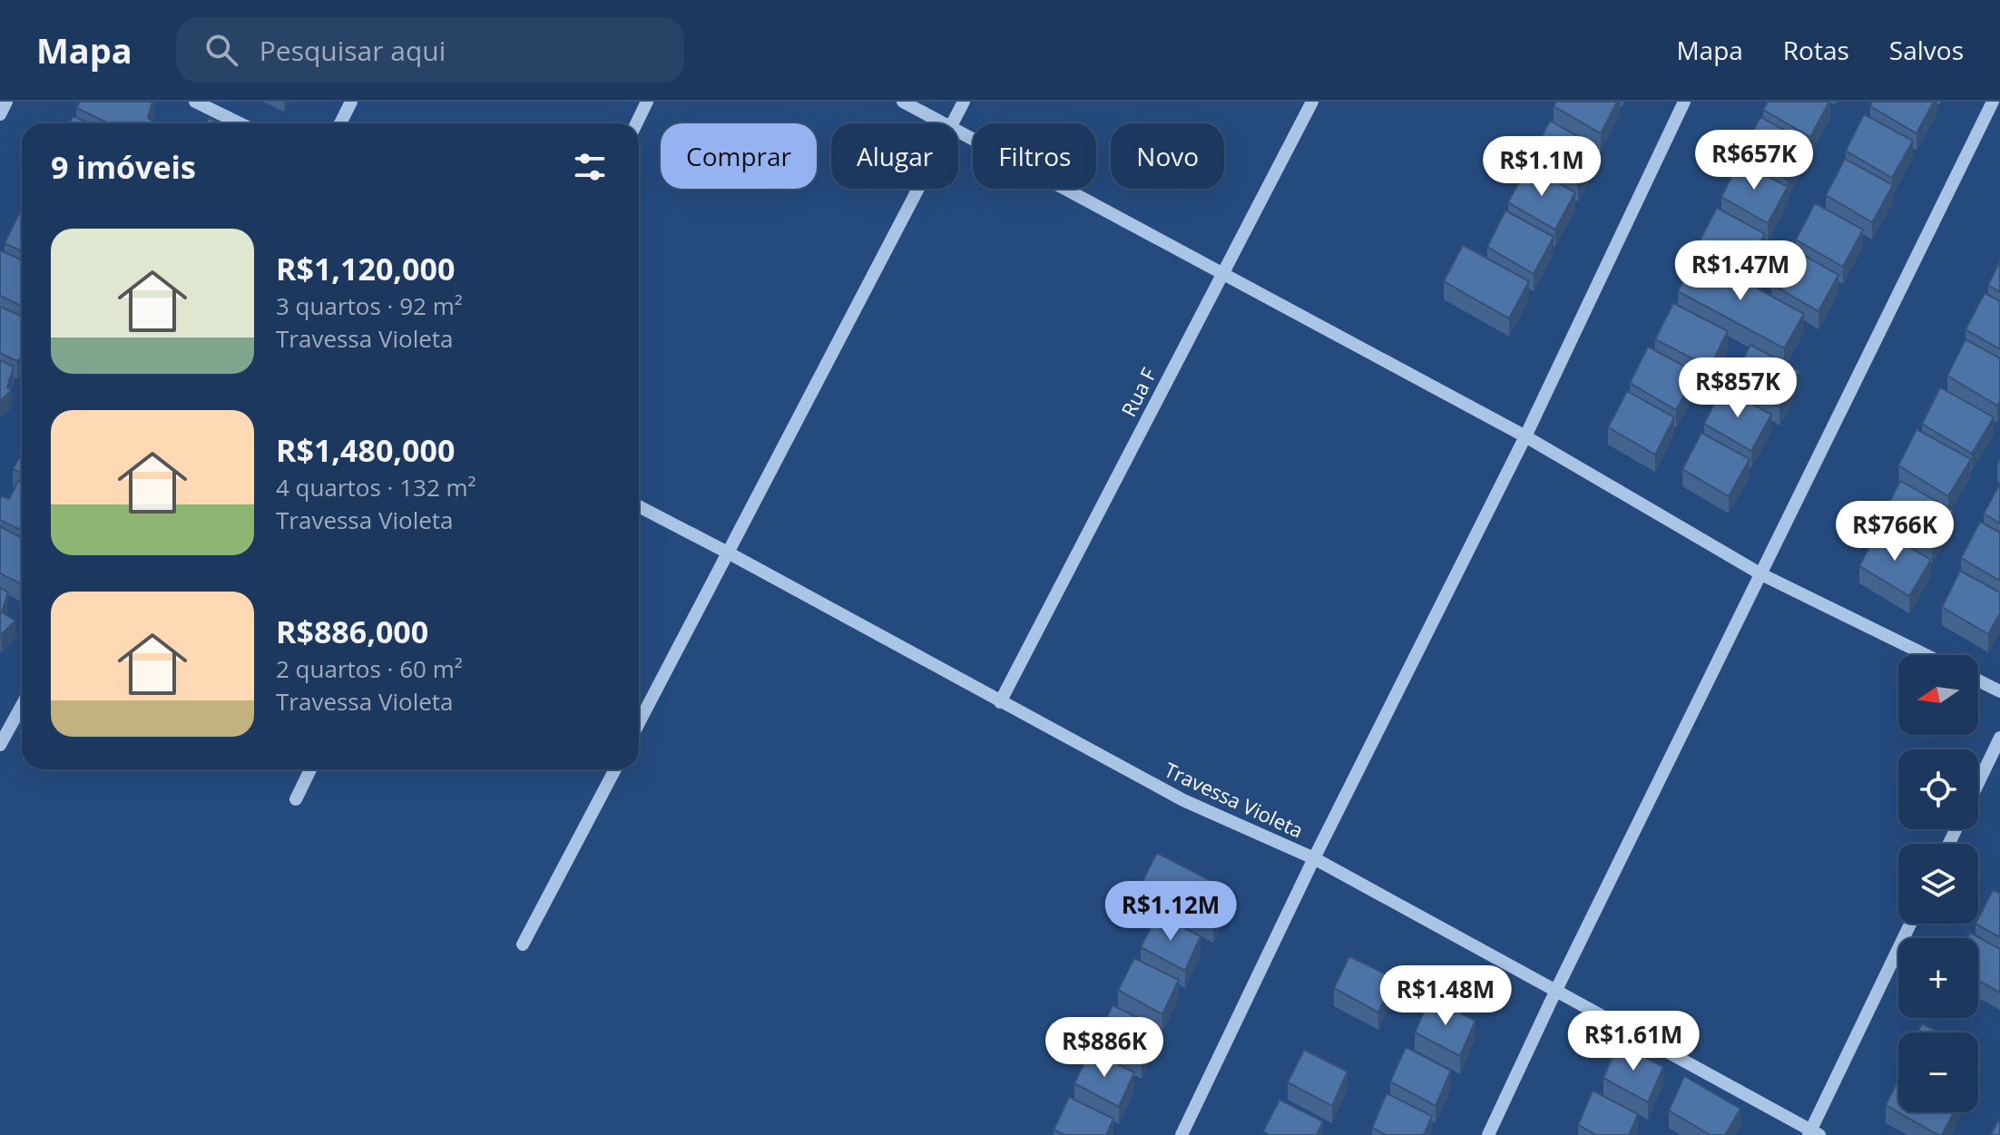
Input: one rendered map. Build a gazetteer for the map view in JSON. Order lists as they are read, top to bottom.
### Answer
{
  "streets": {
    "street": ["Rua F", "Travessa Violeta"]
  },
  "crossings": [
    ["Rua F", "Travessa Violeta"]
  ],
  "north": "left",
  "page": {
    "header": "Mapa",
    "search": "Pesquisar aqui",
    "nav": ["Mapa", "Rotas", "Salvos"],
    "chip": [
      "Comprar",
      "Alugar",
      "Filtros",
      "Novo"
    ],
    "heading": "9 imóveis",
    "price": [
      "R$657K",
      "R$1.1M",
      "R$1.47M",
      "R$857K",
      "R$766K",
      "R$1.12M",
      "R$1.48M",
      "R$1.61M",
      "R$886K"
    ],
    "list": [
      {
        "name": "R$1,120,000",
        "note": "3 quartos · 92 m² · Travessa Violeta"
      },
      {
        "name": "R$1,480,000",
        "note": "4 quartos · 132 m² · Travessa Violeta"
      },
      {
        "name": "R$886,000",
        "note": "2 quartos · 60 m² · Travessa Violeta"
      }
    ],
    "map_buttons": ["+", "−"]
  }
}
